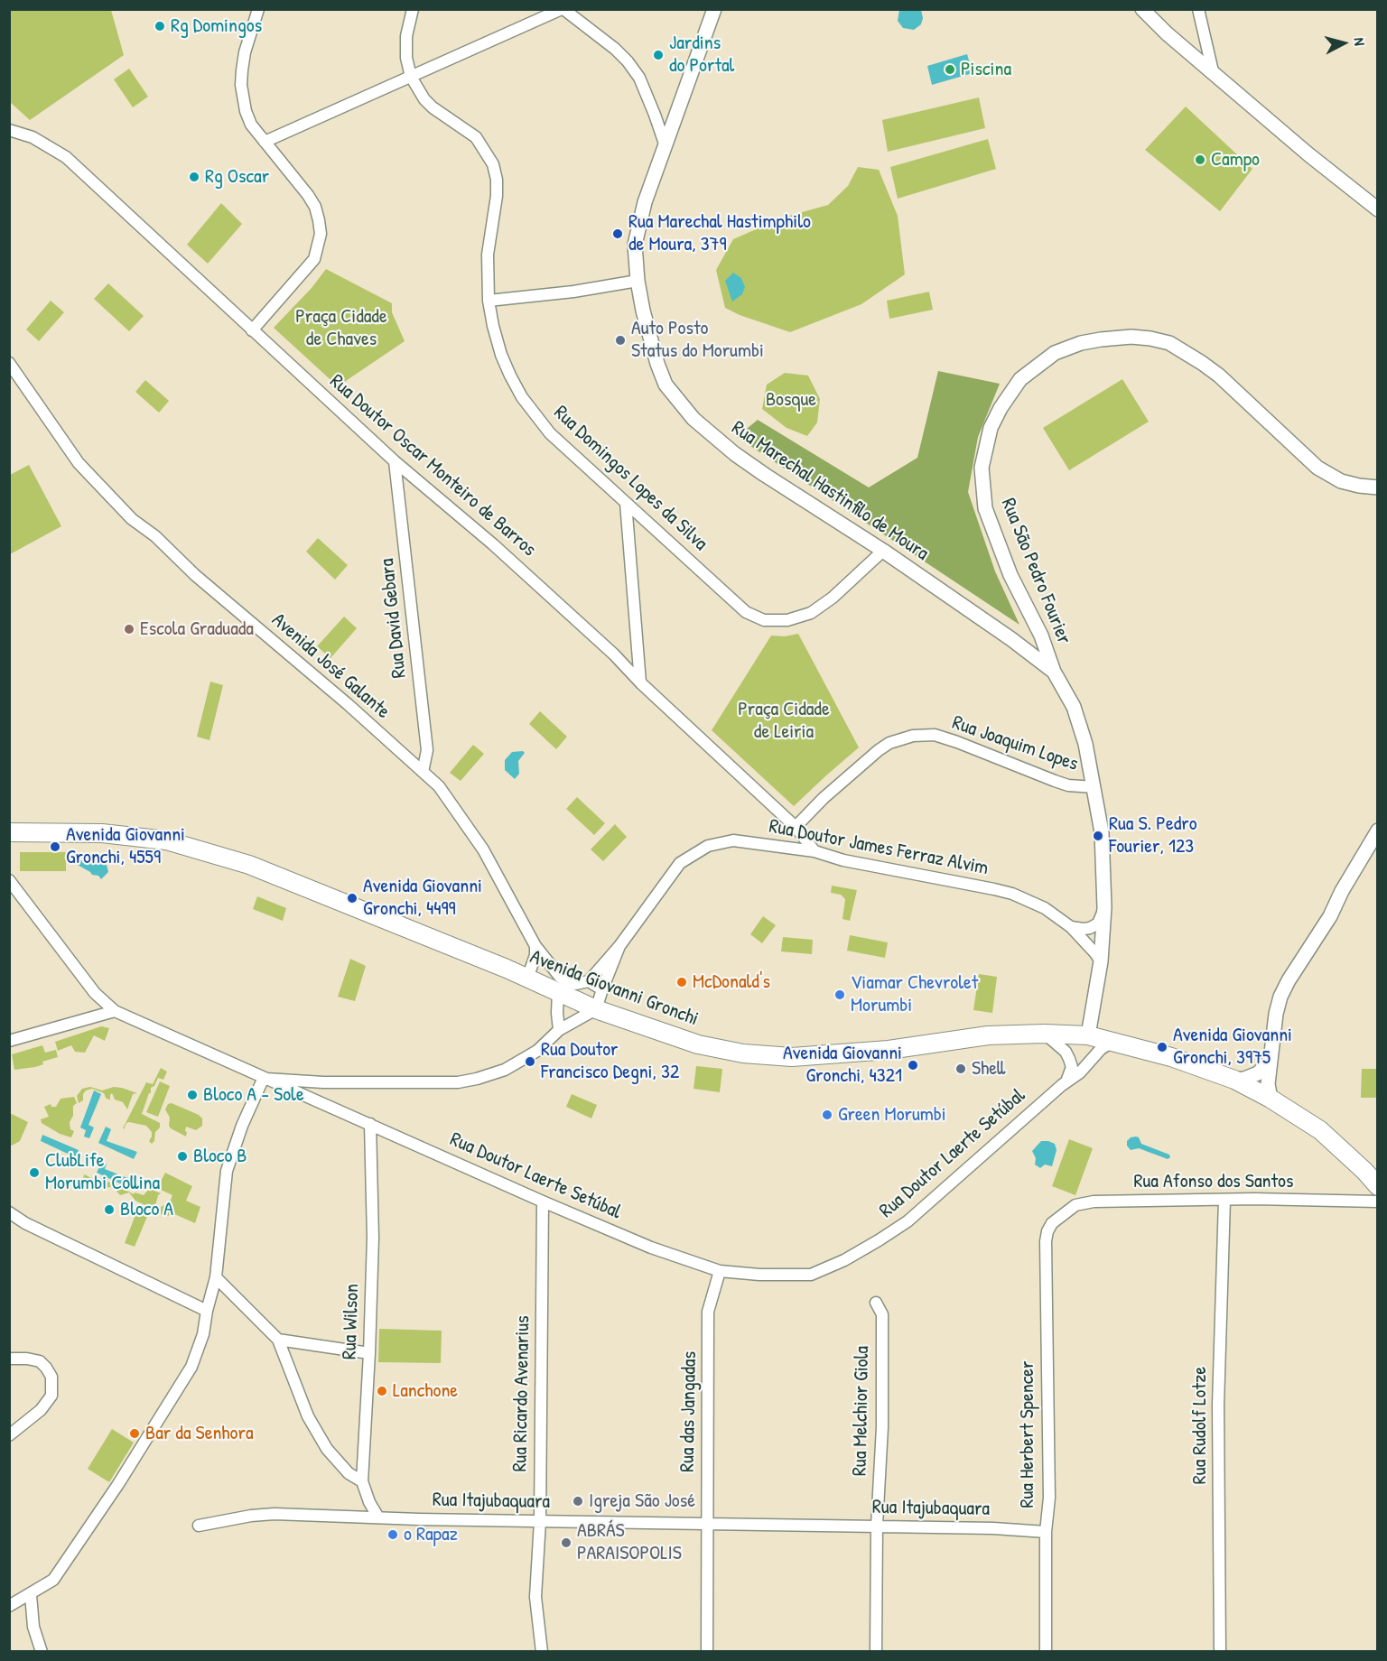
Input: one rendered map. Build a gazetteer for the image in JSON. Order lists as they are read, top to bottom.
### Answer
{
  "streets": {
    "main road": ["Avenida Giovanni Gronchi"],
    "street": [
      "Rua Doutor Oscar Monteiro de Barros",
      "Rua Domingos Lopes da Silva",
      "Rua Marechal Hastinfilo de Moura",
      "Rua São Pedro Fourier",
      "Rua David Gebara",
      "Avenida José Galante",
      "Rua Joaquim Lopes",
      "Rua Doutor James Ferraz Alvim",
      "Rua Doutor Laerte Setúbal",
      "Rua Afonso dos Santos",
      "Rua Wilson",
      "Rua Ricardo Avenarius",
      "Rua Melchior Giola",
      "Rua das Jangadas",
      "Rua Rudolf Lotze",
      "Rua Herbert Spencer",
      "Rua Itajubaquara"
    ]
  },
  "crossings": [
    ["Rua Doutor Oscar Monteiro de Barros", "Rua David Gebara"],
    ["Rua Doutor Oscar Monteiro de Barros", "Rua Joaquim Lopes"],
    ["Rua Doutor Oscar Monteiro de Barros", "Rua Doutor James Ferraz Alvim"],
    ["Rua Domingos Lopes da Silva", "Rua Marechal Hastinfilo de Moura"],
    ["Rua Marechal Hastinfilo de Moura", "Rua São Pedro Fourier"],
    ["Rua São Pedro Fourier", "Rua Joaquim Lopes"],
    ["Rua São Pedro Fourier", "Rua Doutor James Ferraz Alvim"],
    ["Rua São Pedro Fourier", "Avenida Giovanni Gronchi"],
    ["Rua David Gebara", "Avenida José Galante"],
    ["Avenida José Galante", "Rua Doutor James Ferraz Alvim"],
    ["Avenida Giovanni Gronchi", "Rua Doutor Laerte Setúbal"],
    ["Rua Doutor Laerte Setúbal", "Rua Wilson"],
    ["Rua Doutor Laerte Setúbal", "Rua Ricardo Avenarius"],
    ["Rua Doutor Laerte Setúbal", "Rua das Jangadas"],
    ["Rua Afonso dos Santos", "Rua Rudolf Lotze"],
    ["Rua Afonso dos Santos", "Rua Herbert Spencer"],
    ["Rua Wilson", "Rua Itajubaquara"],
    ["Rua Ricardo Avenarius", "Rua Itajubaquara"],
    ["Rua Melchior Giola", "Rua Itajubaquara"],
    ["Rua das Jangadas", "Rua Itajubaquara"],
    ["Rua Herbert Spencer", "Rua Itajubaquara"]
  ],
  "parks": ["Praça Cidade de Chaves", "Bosque", "Praça Cidade de Leiria"],
  "places": [
    "Rg Domingos",
    "Jardins do Portal",
    "Piscina",
    "Campo",
    "Rg Oscar",
    "Rua Marechal Hastimphilo de Moura, 379",
    "Auto Posto Status do Morumbi",
    "Escola Graduada",
    "Rua S. Pedro Fourier, 123",
    "Avenida Giovanni Gronchi, 4559",
    "Avenida Giovanni Gronchi, 4499",
    "McDonald's",
    "Viamar Chevrolet Morumbi",
    "Avenida Giovanni Gronchi, 3975",
    "Rua Doutor Francisco Degni, 32",
    "Avenida Giovanni Gronchi, 4321",
    "Shell",
    "Bloco A - Sole",
    "Green Morumbi",
    "Bloco B",
    "ClubLife Morumbi Collina",
    "Bloco A",
    "Lanchone",
    "Bar da Senhora",
    "Igreja São José",
    "o Rapaz",
    "ABRÁS PARAISOPOLIS"
  ],
  "north": "right"
}
